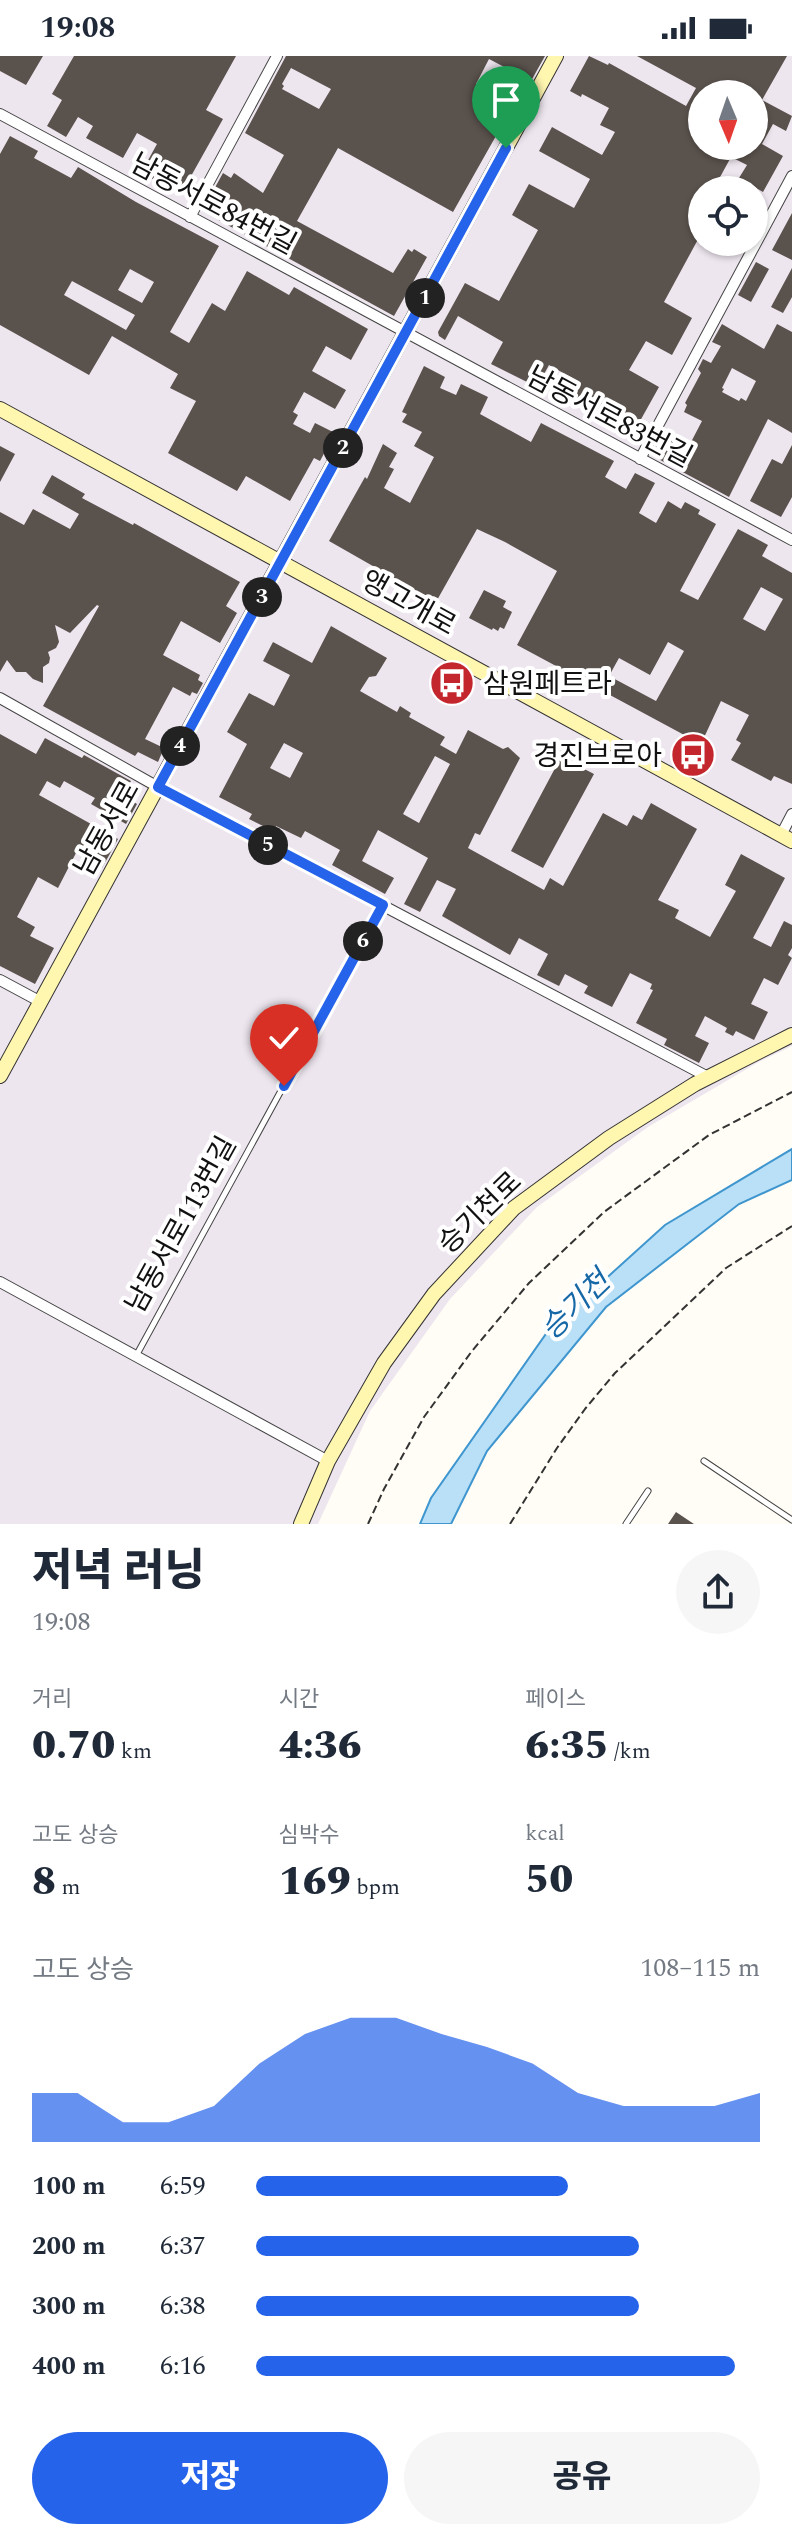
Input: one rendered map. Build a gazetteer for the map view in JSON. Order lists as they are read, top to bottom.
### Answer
{
  "streets": {
    "street": [
      "남동서로84번길",
      "남동서로83번길",
      "앵고개로",
      "남동서로",
      "승기천로"
    ],
    "lane": ["남동서로113번길"]
  },
  "crossings": [
    ["남동서로84번길", "남동서로83번길"],
    ["남동서로84번길", "남동서로"],
    ["남동서로83번길", "남동서로"],
    ["앵고개로", "남동서로"]
  ],
  "water": ["승기천"],
  "places": {
    "bus stop": ["삼원페트라", "경진브로아"]
  },
  "north": "bottom",
  "page": {
    "status": "19:08",
    "pins": [
      "1",
      "2",
      "3",
      "4",
      "5",
      "6"
    ],
    "heading": ["저녁 러닝", "19:08"],
    "stats": [
      ["거리", "0.70 km"],
      ["시간", "4:36"],
      ["페이스", "6:35 /km"],
      ["고도 상승", "8 m"],
      ["심박수", "169 bpm"],
      ["kcal", "50"]
    ],
    "chart": ["고도 상승", "108–115 m"],
    "list": [
      {
        "name": "100 m",
        "note": "6:59"
      },
      {
        "name": "200 m",
        "note": "6:37"
      },
      {
        "name": "300 m",
        "note": "6:38"
      },
      {
        "name": "400 m",
        "note": "6:16"
      }
    ],
    "buttons": ["저장", "공유"]
  }
}
